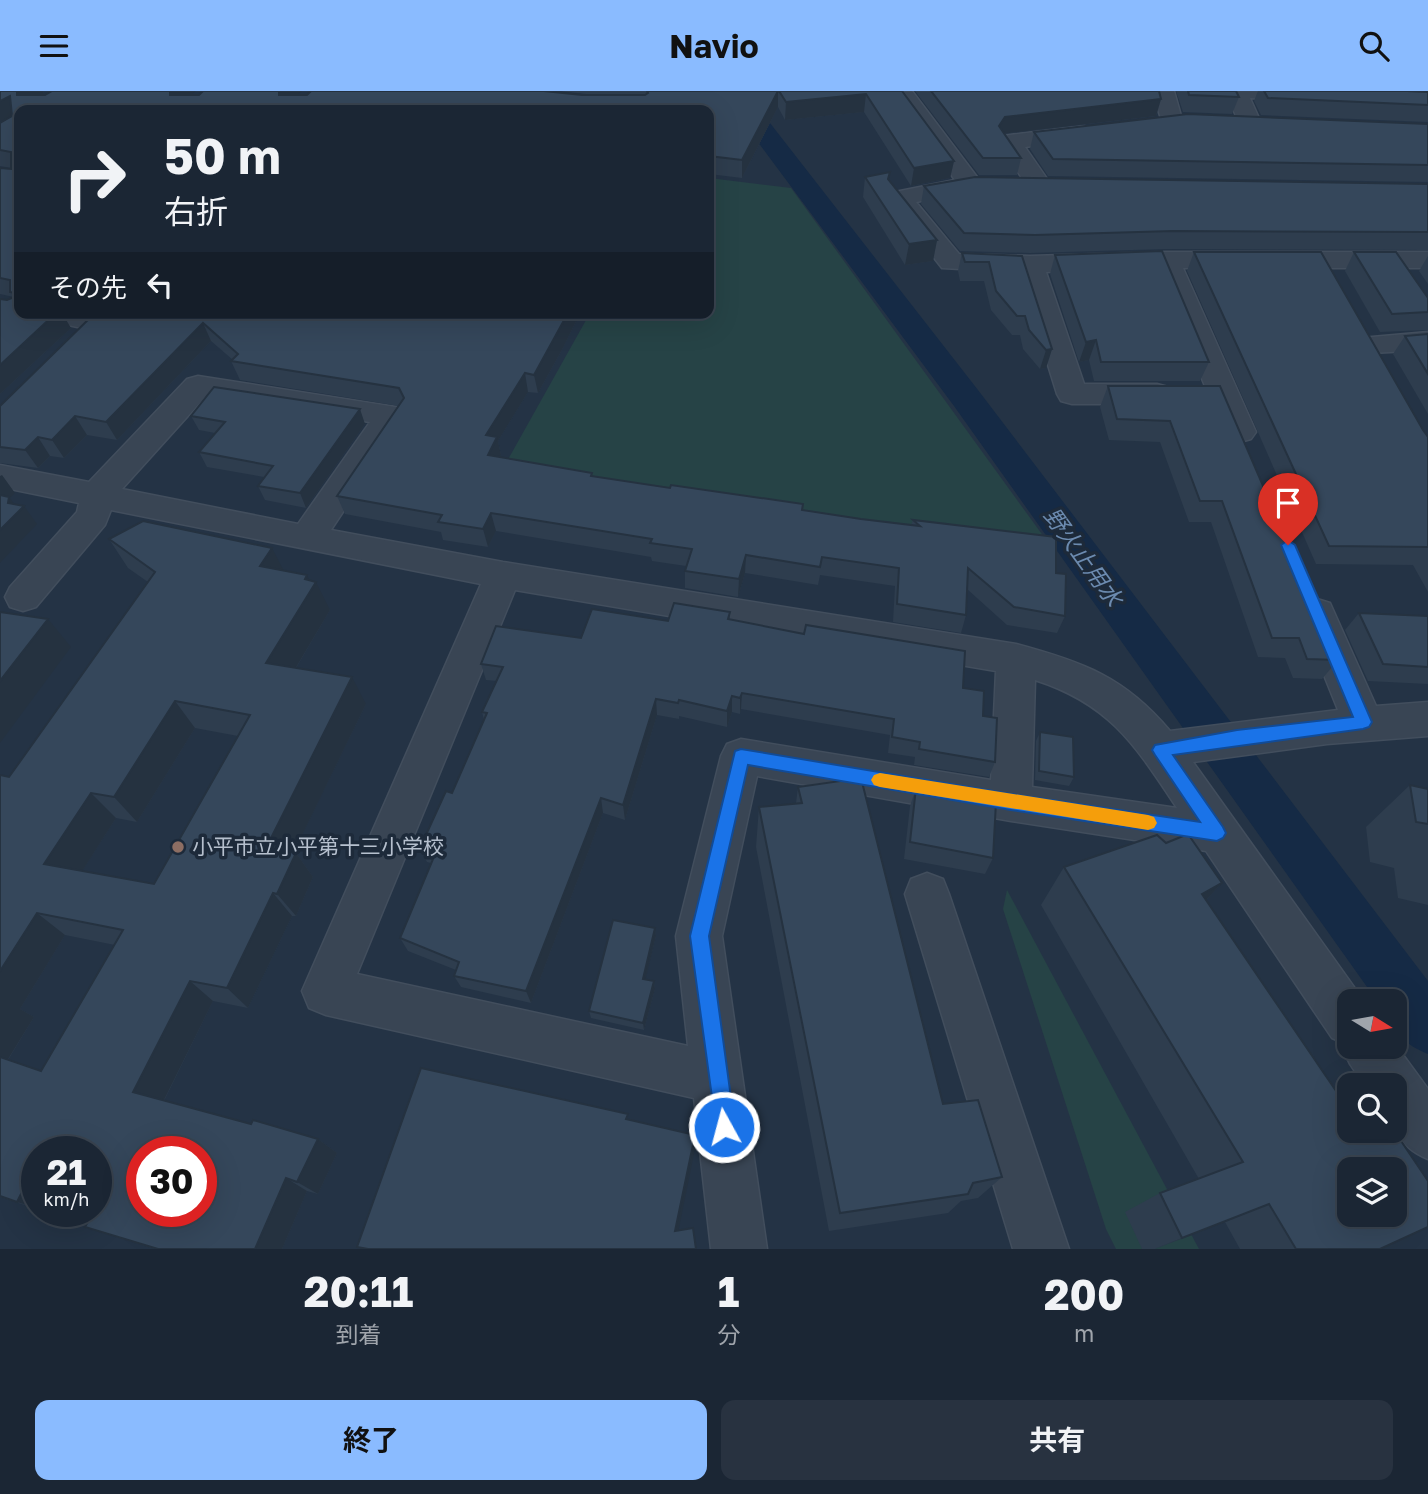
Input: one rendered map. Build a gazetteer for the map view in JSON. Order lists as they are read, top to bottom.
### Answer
{
  "water": ["野火止用水"],
  "places": ["小平市立小平第十三小学校"],
  "north": "right",
  "page": {
    "header": "Navio",
    "turn": ["50 m", "右折"],
    "then": "その先",
    "speed": "21 km/h",
    "limit": "30",
    "eta": [
      "20:11",
      "到着",
      "1",
      "分",
      "200",
      "m"
    ],
    "buttons": ["終了", "共有"]
  }
}
